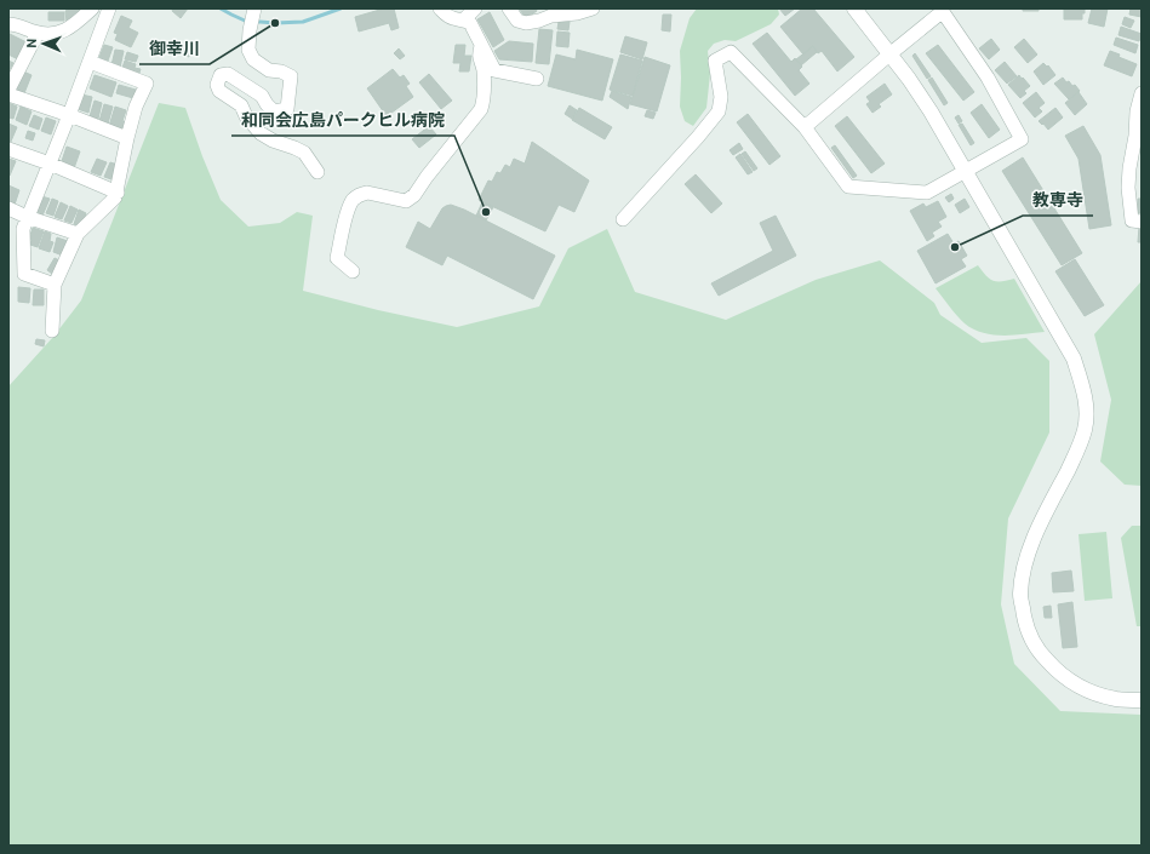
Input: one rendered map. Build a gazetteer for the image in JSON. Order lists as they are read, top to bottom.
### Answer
{
  "places": ["御幸川", "和同会広島パークヒル病院", "教専寺"],
  "north": "left"
}
